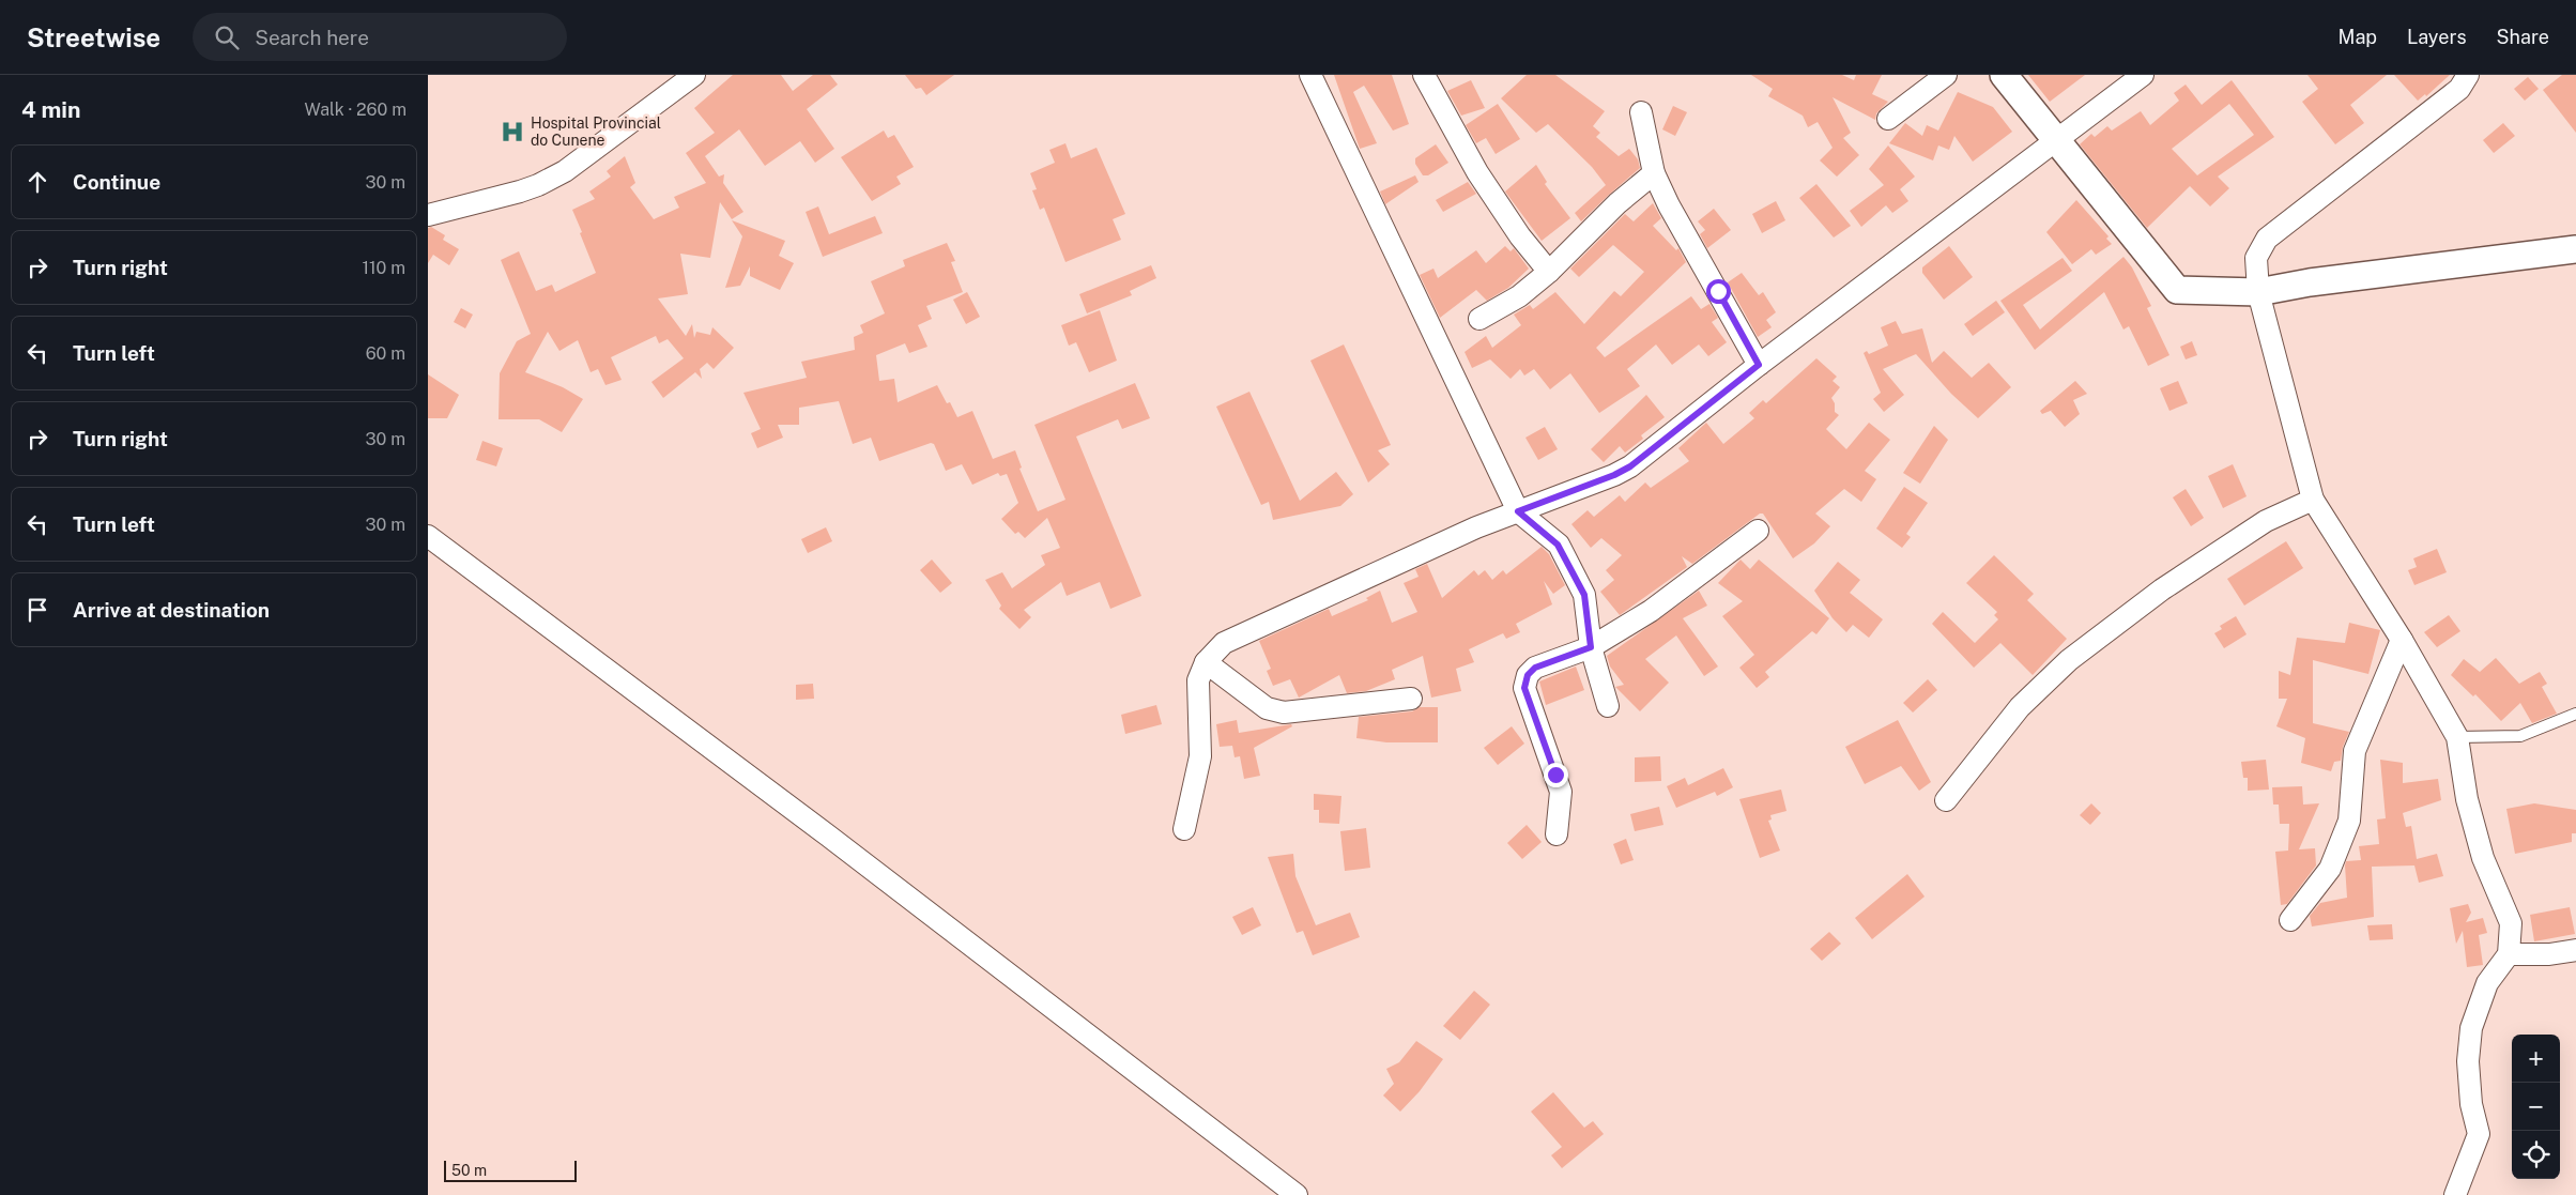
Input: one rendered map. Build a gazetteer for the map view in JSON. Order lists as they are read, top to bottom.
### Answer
{
  "places": {
    "hospital": ["Hospital Provincial do Cunene"]
  },
  "scale_bar": "50 m",
  "page": {
    "header": "Streetwise",
    "search": "Search here",
    "nav": ["Map", "Layers", "Share"],
    "heading": ["4 min", "Walk · 260 m"],
    "list": [
      ["Continue", "30 m"],
      ["Turn right", "110 m"],
      ["Turn left", "60 m"],
      ["Turn right", "30 m"],
      ["Turn left", "30 m"],
      "Arrive at destination"
    ],
    "map_buttons": ["+", "−"],
    "scale": "50 m"
  }
}
